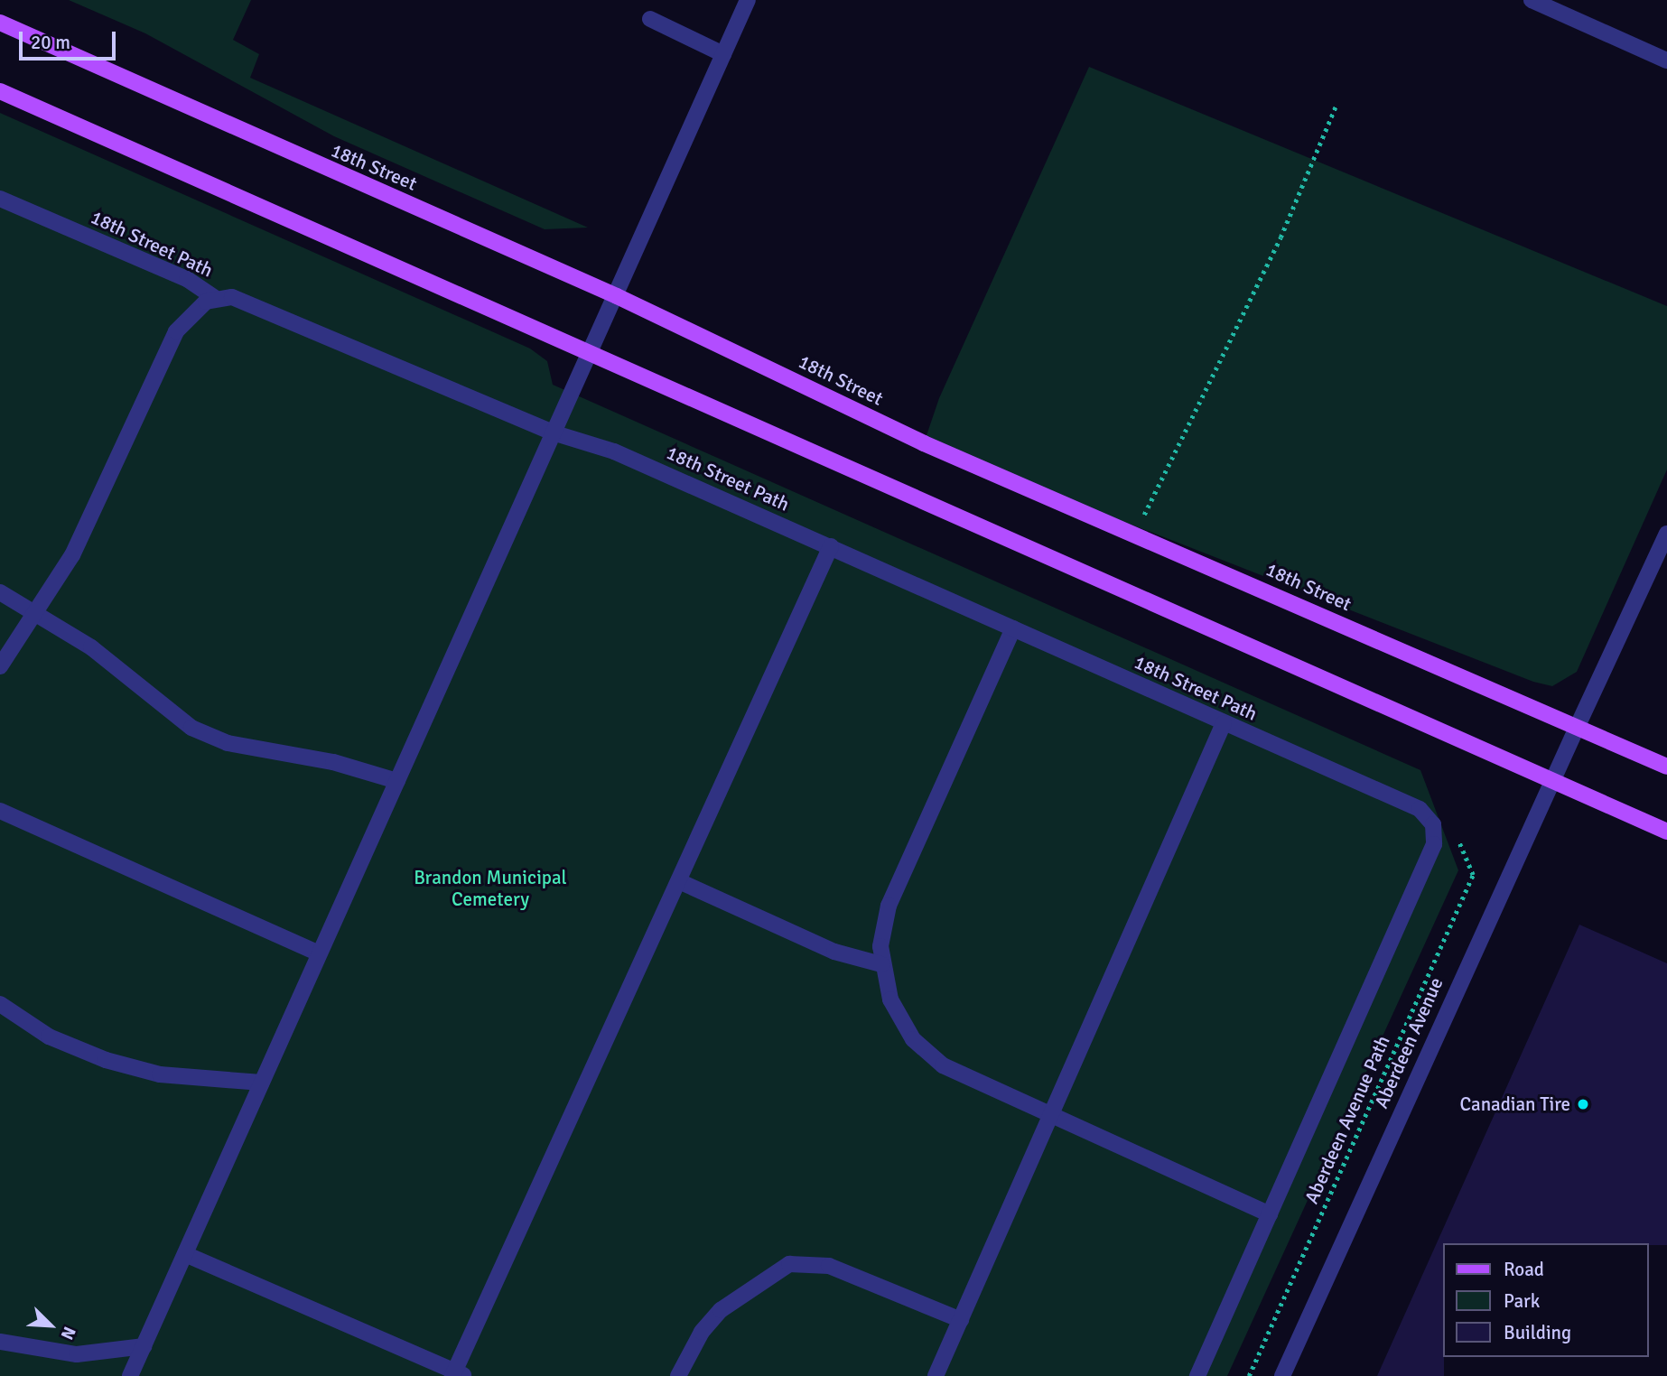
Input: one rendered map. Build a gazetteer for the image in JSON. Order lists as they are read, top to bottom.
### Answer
{
  "streets": {
    "main road": ["18th Street"],
    "street": ["18th Street Path", "Aberdeen Avenue"],
    "path": ["Aberdeen Avenue Path"]
  },
  "crossings": [
    ["18th Street", "Aberdeen Avenue"]
  ],
  "parks": ["Brandon Municipal Cemetery"],
  "places": ["Canadian Tire"],
  "legend": ["Road", "Park", "Building"],
  "scale_bar": "20 m",
  "north": "bottom right"
}
